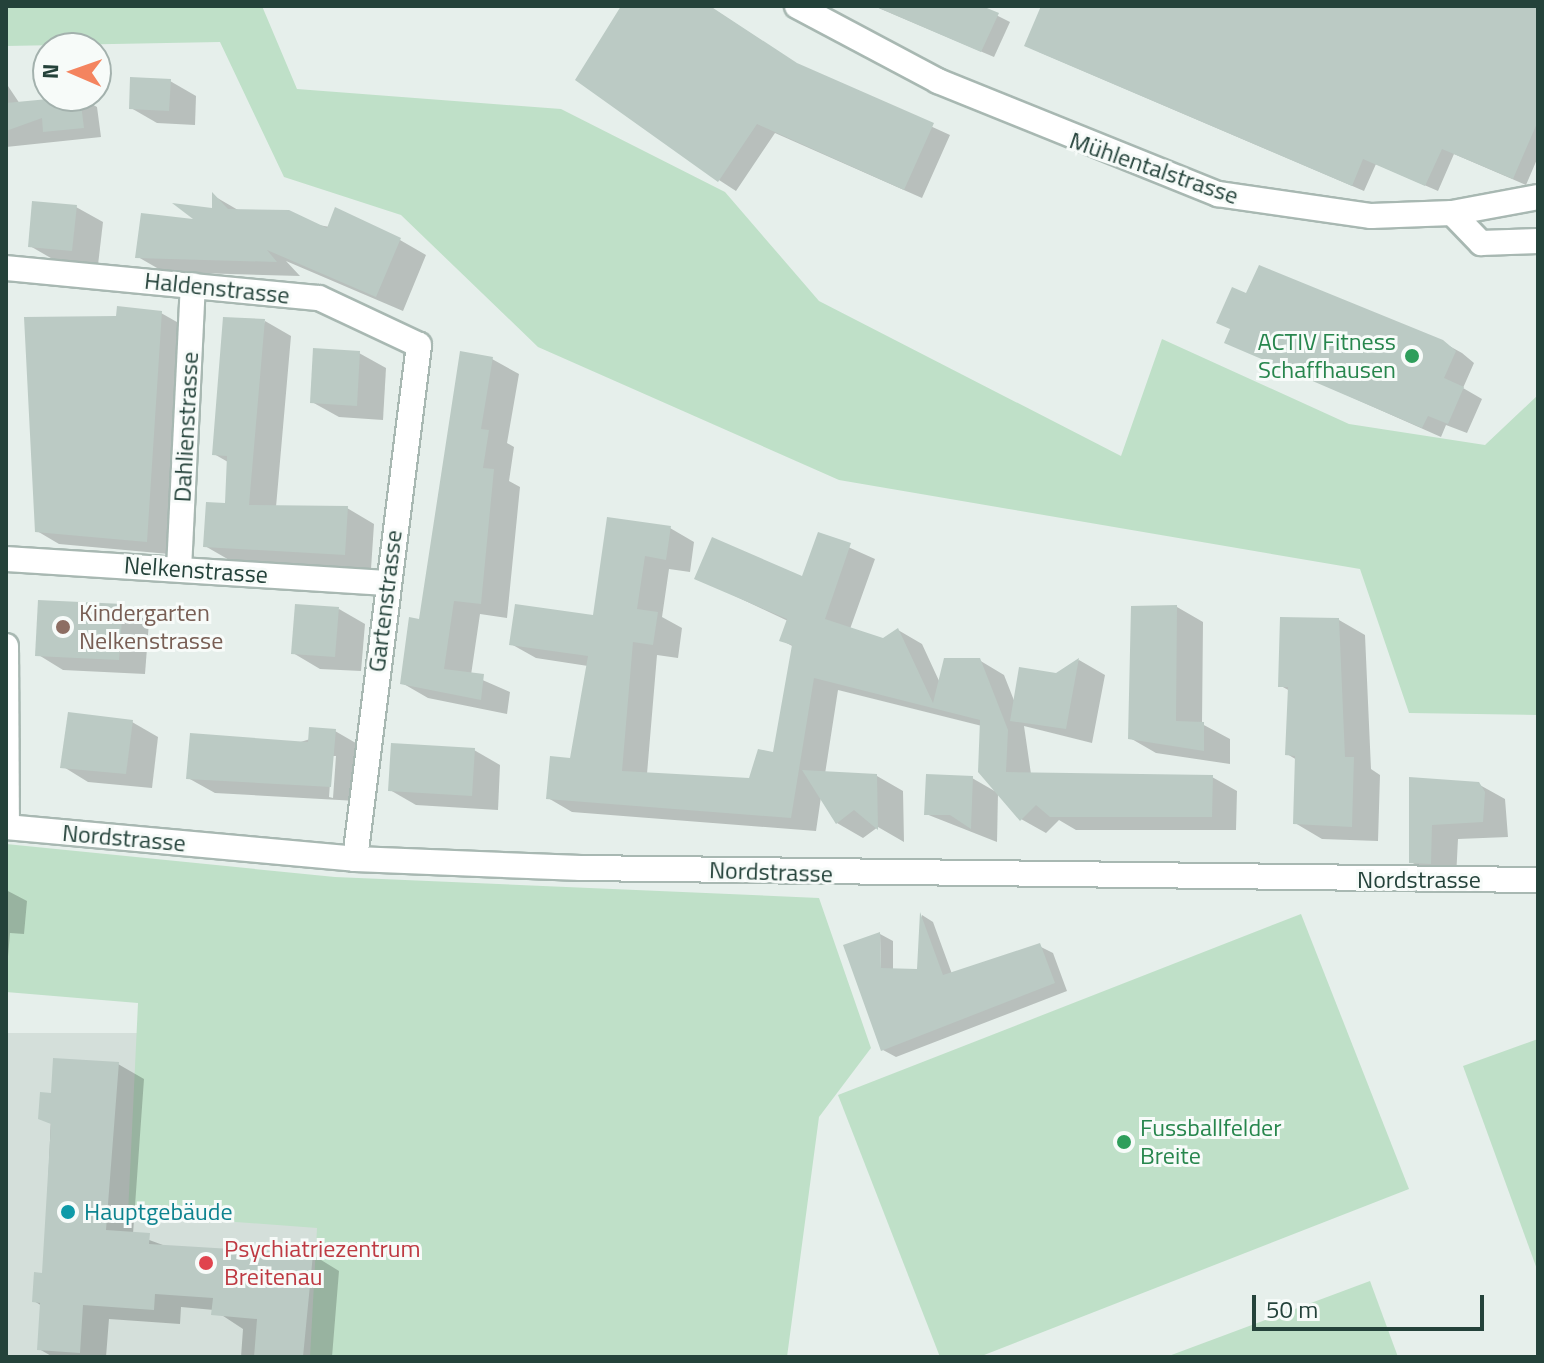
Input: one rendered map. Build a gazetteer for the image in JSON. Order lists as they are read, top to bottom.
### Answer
{
  "streets": {
    "street": [
      "Mühlentalstrasse",
      "Haldenstrasse",
      "Dahlienstrasse",
      "Nelkenstrasse",
      "Gartenstrasse",
      "Nordstrasse"
    ]
  },
  "crossings": [
    ["Haldenstrasse", "Dahlienstrasse"],
    ["Haldenstrasse", "Gartenstrasse"],
    ["Dahlienstrasse", "Nelkenstrasse"],
    ["Nelkenstrasse", "Gartenstrasse"],
    ["Gartenstrasse", "Nordstrasse"]
  ],
  "places": [
    "ACTIV Fitness Schaffhausen",
    "Kindergarten Nelkenstrasse",
    "Fussballfelder Breite",
    "Hauptgebäude",
    "Psychiatriezentrum Breitenau"
  ],
  "scale_bar": "50 m",
  "north": "left"
}
